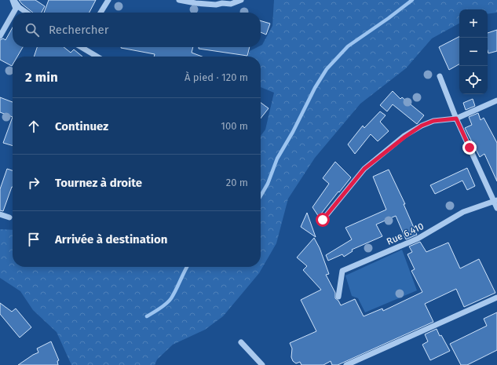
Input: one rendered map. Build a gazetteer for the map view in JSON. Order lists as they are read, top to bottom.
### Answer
{
  "streets": {
    "street": ["Rue 6.410"]
  },
  "page": {
    "map_buttons": ["+", "−"],
    "search": "Rechercher",
    "heading": ["2 min", "À pied · 120 m"],
    "list": [
      ["Continuez", "100 m"],
      ["Tournez à droite", "20 m"],
      "Arrivée à destination"
    ]
  }
}
